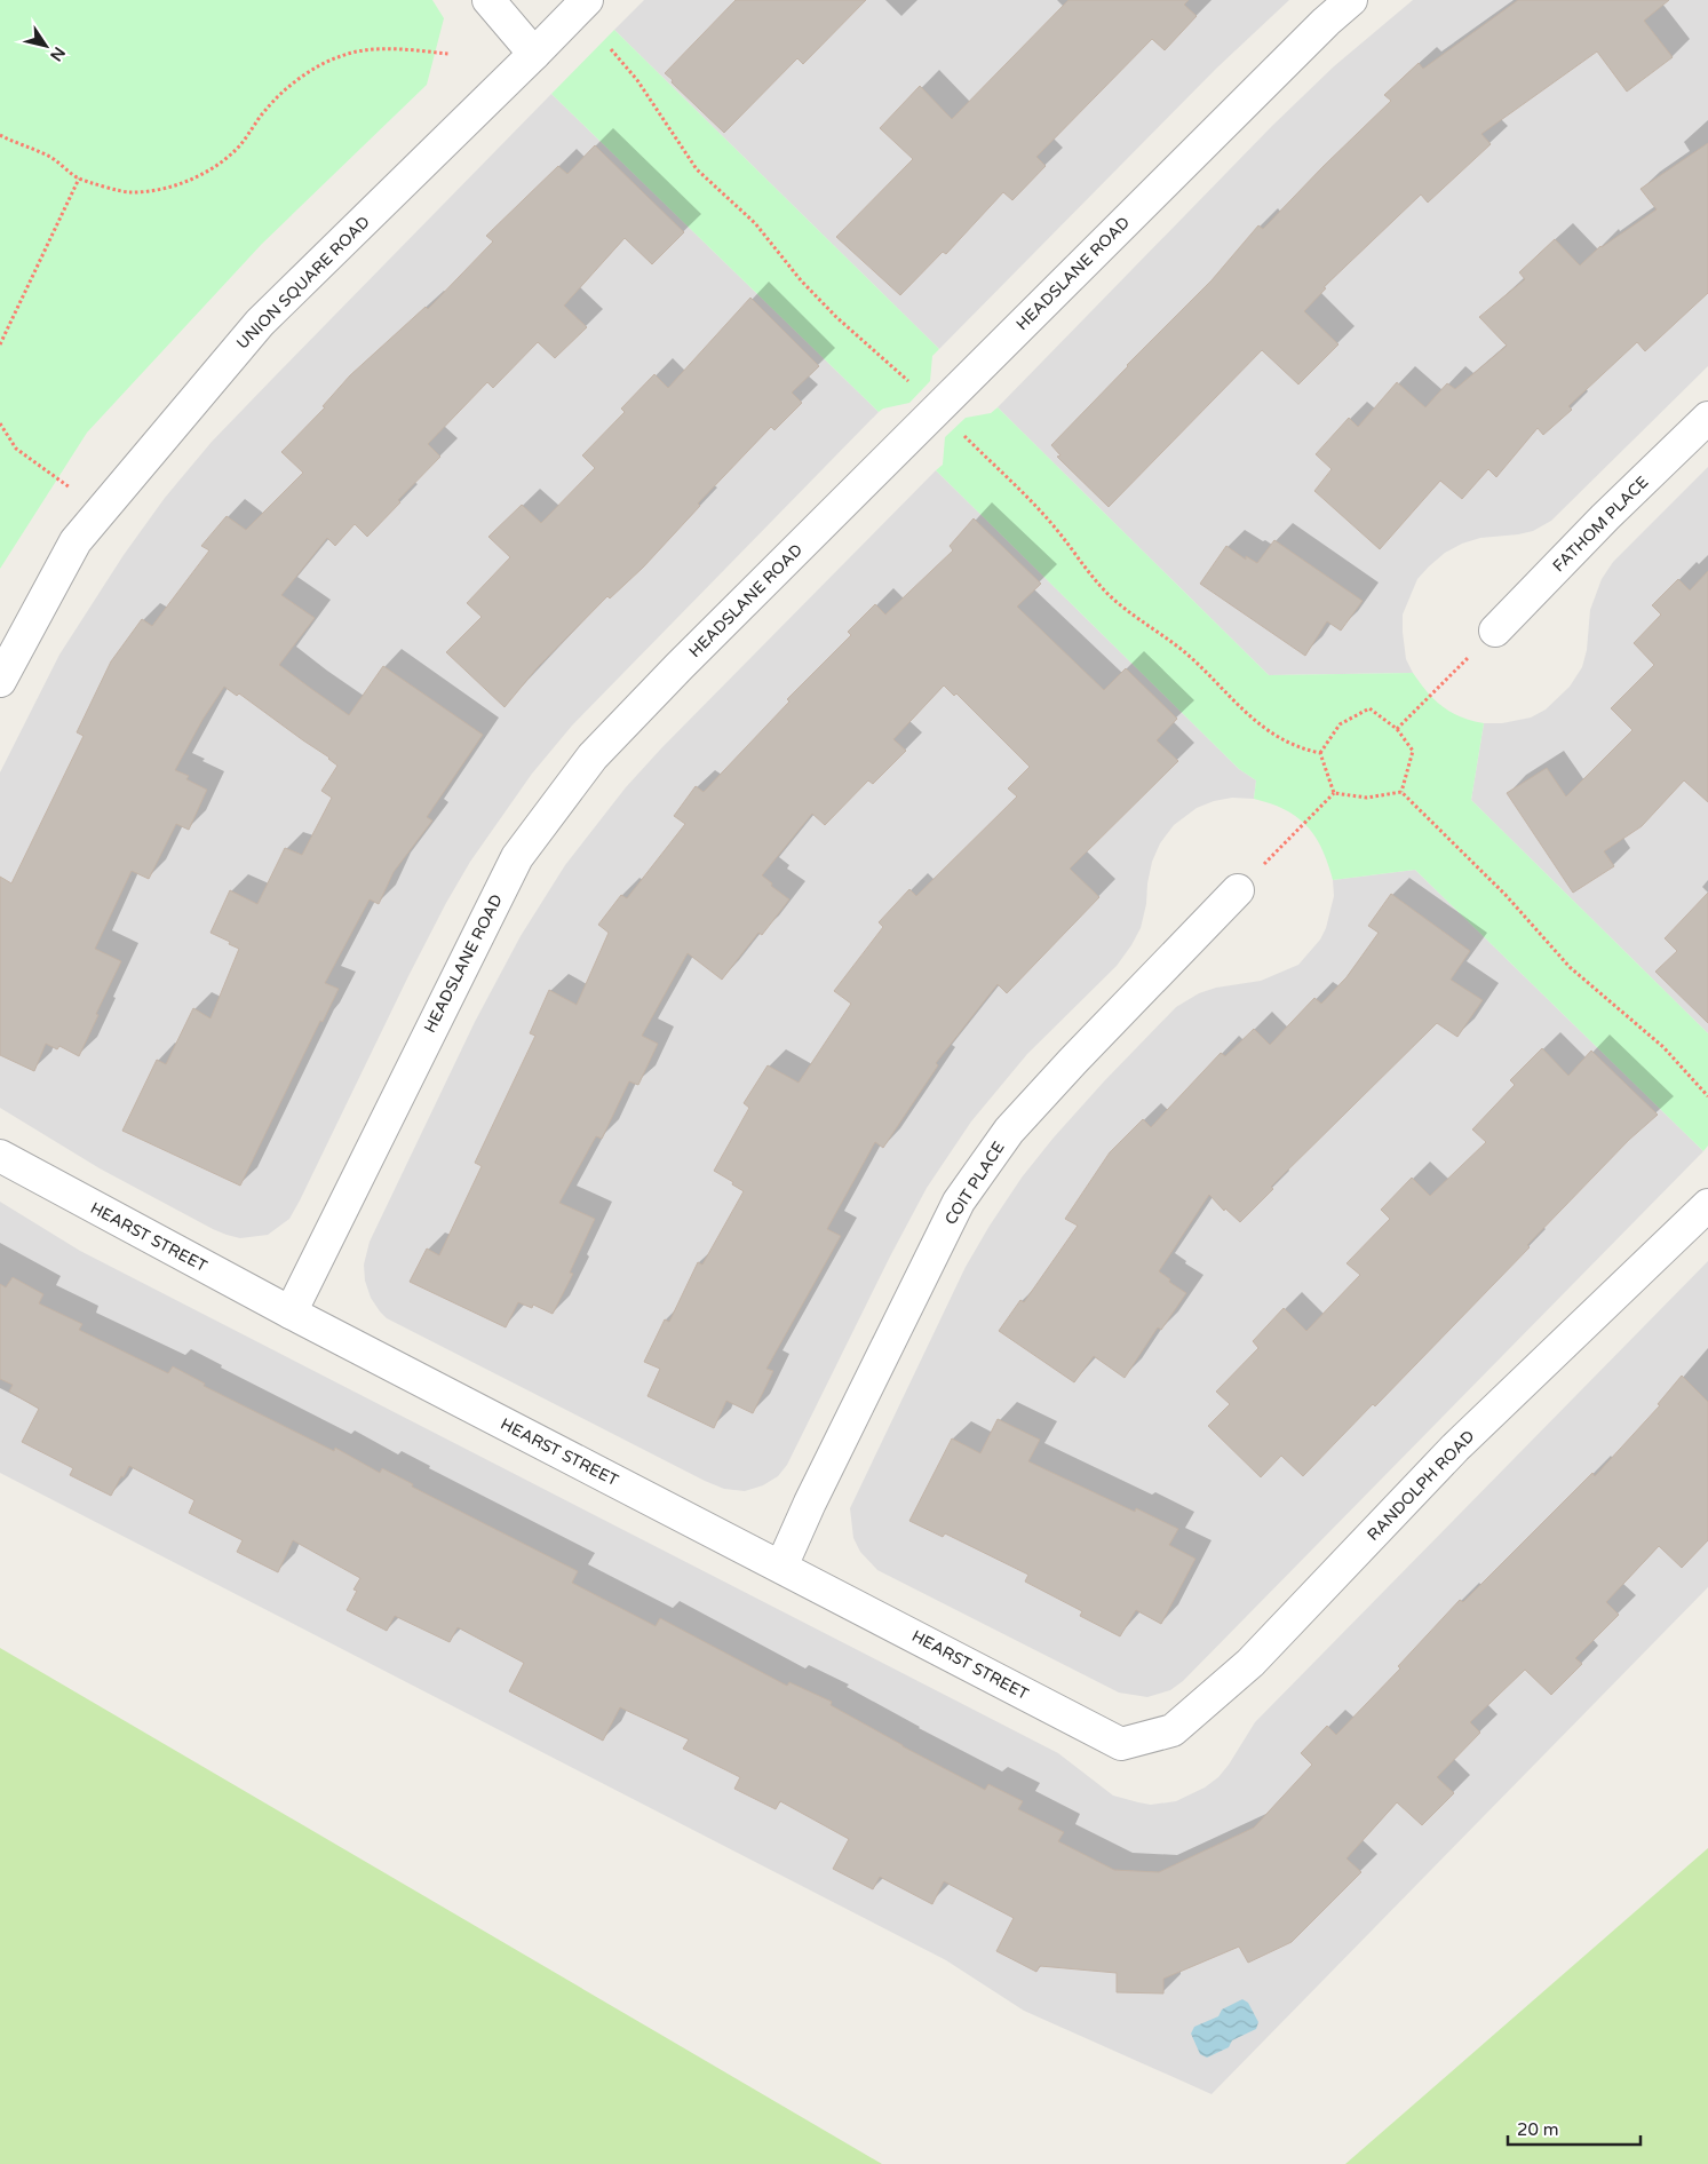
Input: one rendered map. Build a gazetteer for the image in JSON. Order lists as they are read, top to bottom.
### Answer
{
  "streets": {
    "street": [
      "HEADSLANE ROAD",
      "UNION SQUARE ROAD",
      "FATHOM PLACE",
      "COIT PLACE",
      "HEARST STREET",
      "RANDOLPH ROAD"
    ]
  },
  "crossings": [
    ["HEADSLANE ROAD", "HEARST STREET"],
    ["COIT PLACE", "HEARST STREET"],
    ["HEARST STREET", "RANDOLPH ROAD"]
  ],
  "scale_bar": "20 m",
  "north": "bottom right"
}
